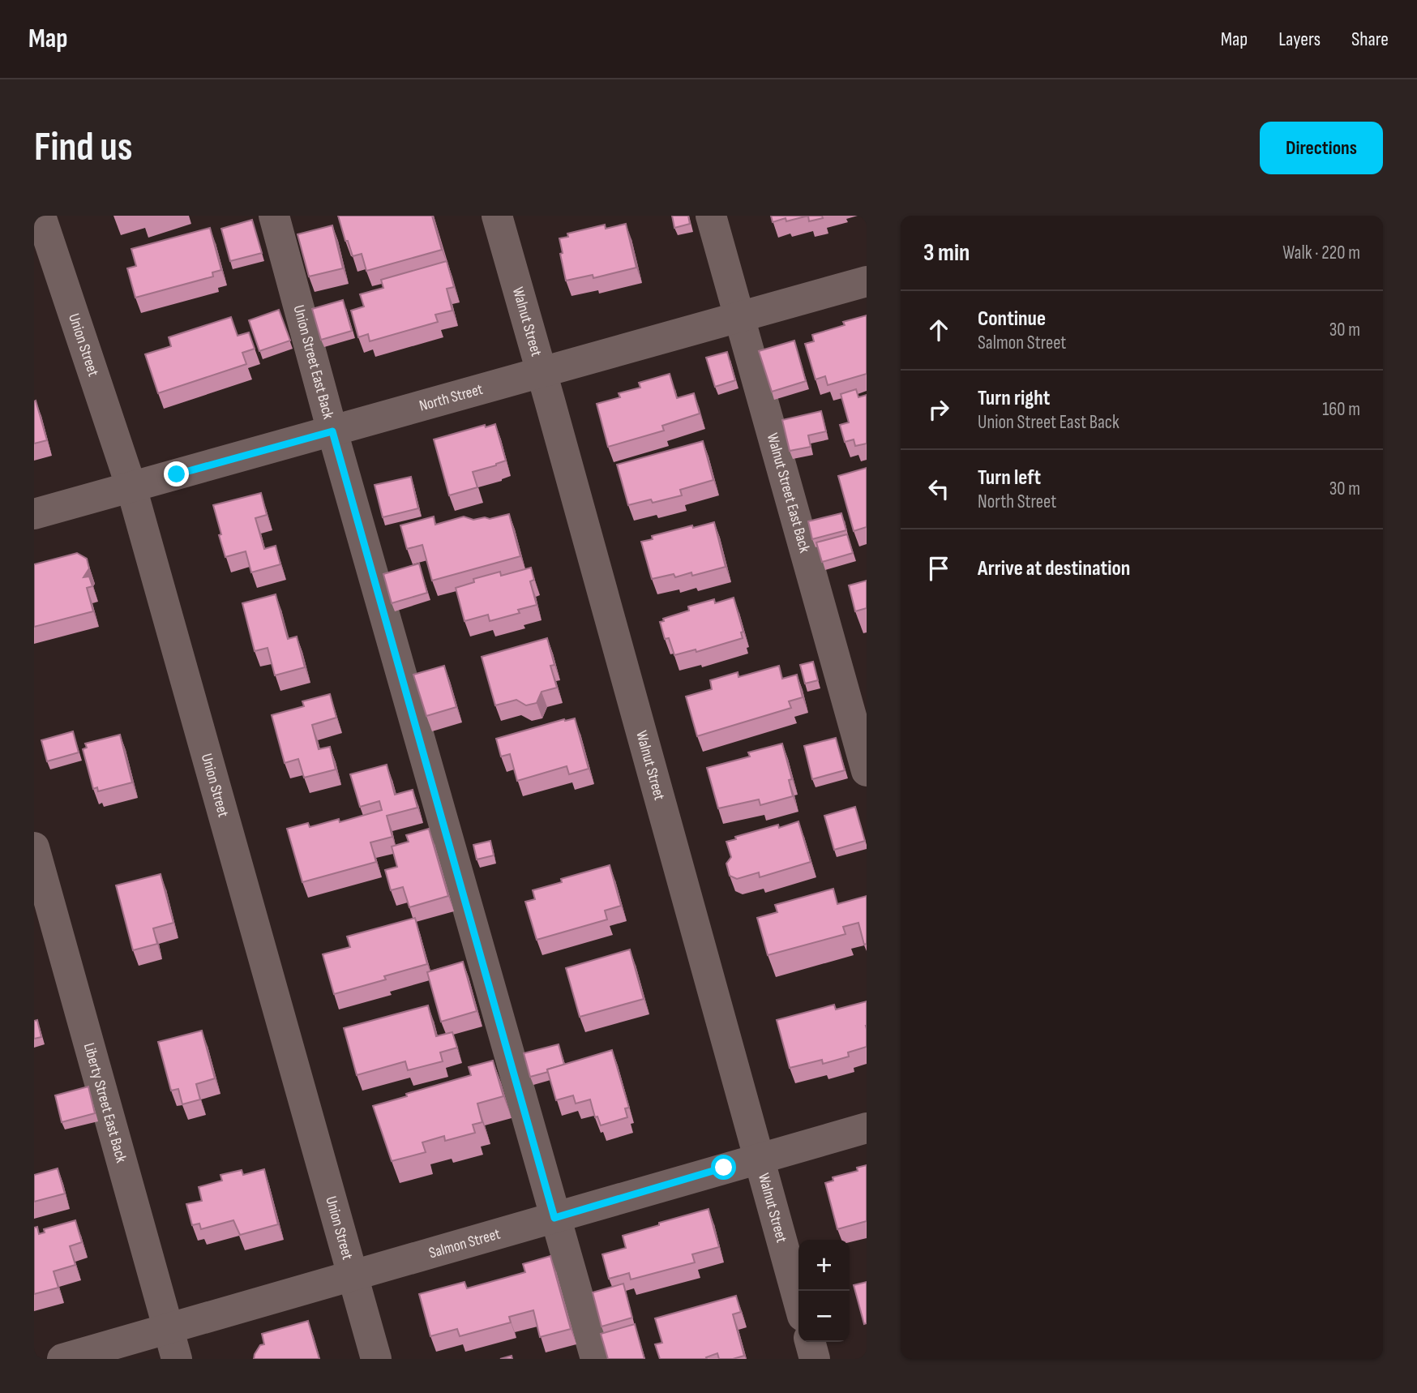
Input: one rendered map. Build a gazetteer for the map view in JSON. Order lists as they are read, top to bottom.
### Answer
{
  "streets": {
    "street": [
      "Walnut Street",
      "Union Street",
      "Union Street East Back",
      "North Street",
      "Walnut Street East Back",
      "Liberty Street East Back",
      "Salmon Street"
    ]
  },
  "crossings": [
    ["Walnut Street", "North Street"],
    ["Walnut Street", "Salmon Street"],
    ["Union Street", "North Street"],
    ["Union Street", "Salmon Street"],
    ["Union Street East Back", "North Street"],
    ["Union Street East Back", "Salmon Street"],
    ["North Street", "Walnut Street East Back"],
    ["Liberty Street East Back", "Salmon Street"]
  ],
  "page": {
    "header": "Map",
    "nav": ["Map", "Layers", "Share"],
    "buttons": "Directions",
    "title": "Find us",
    "heading": ["3 min", "Walk · 220 m"],
    "list": [
      ["Continue", "Salmon Street", "30 m"],
      ["Turn right", "Union Street East Back", "160 m"],
      ["Turn left", "North Street", "30 m"],
      "Arrive at destination"
    ],
    "map_buttons": ["+", "−"]
  }
}
